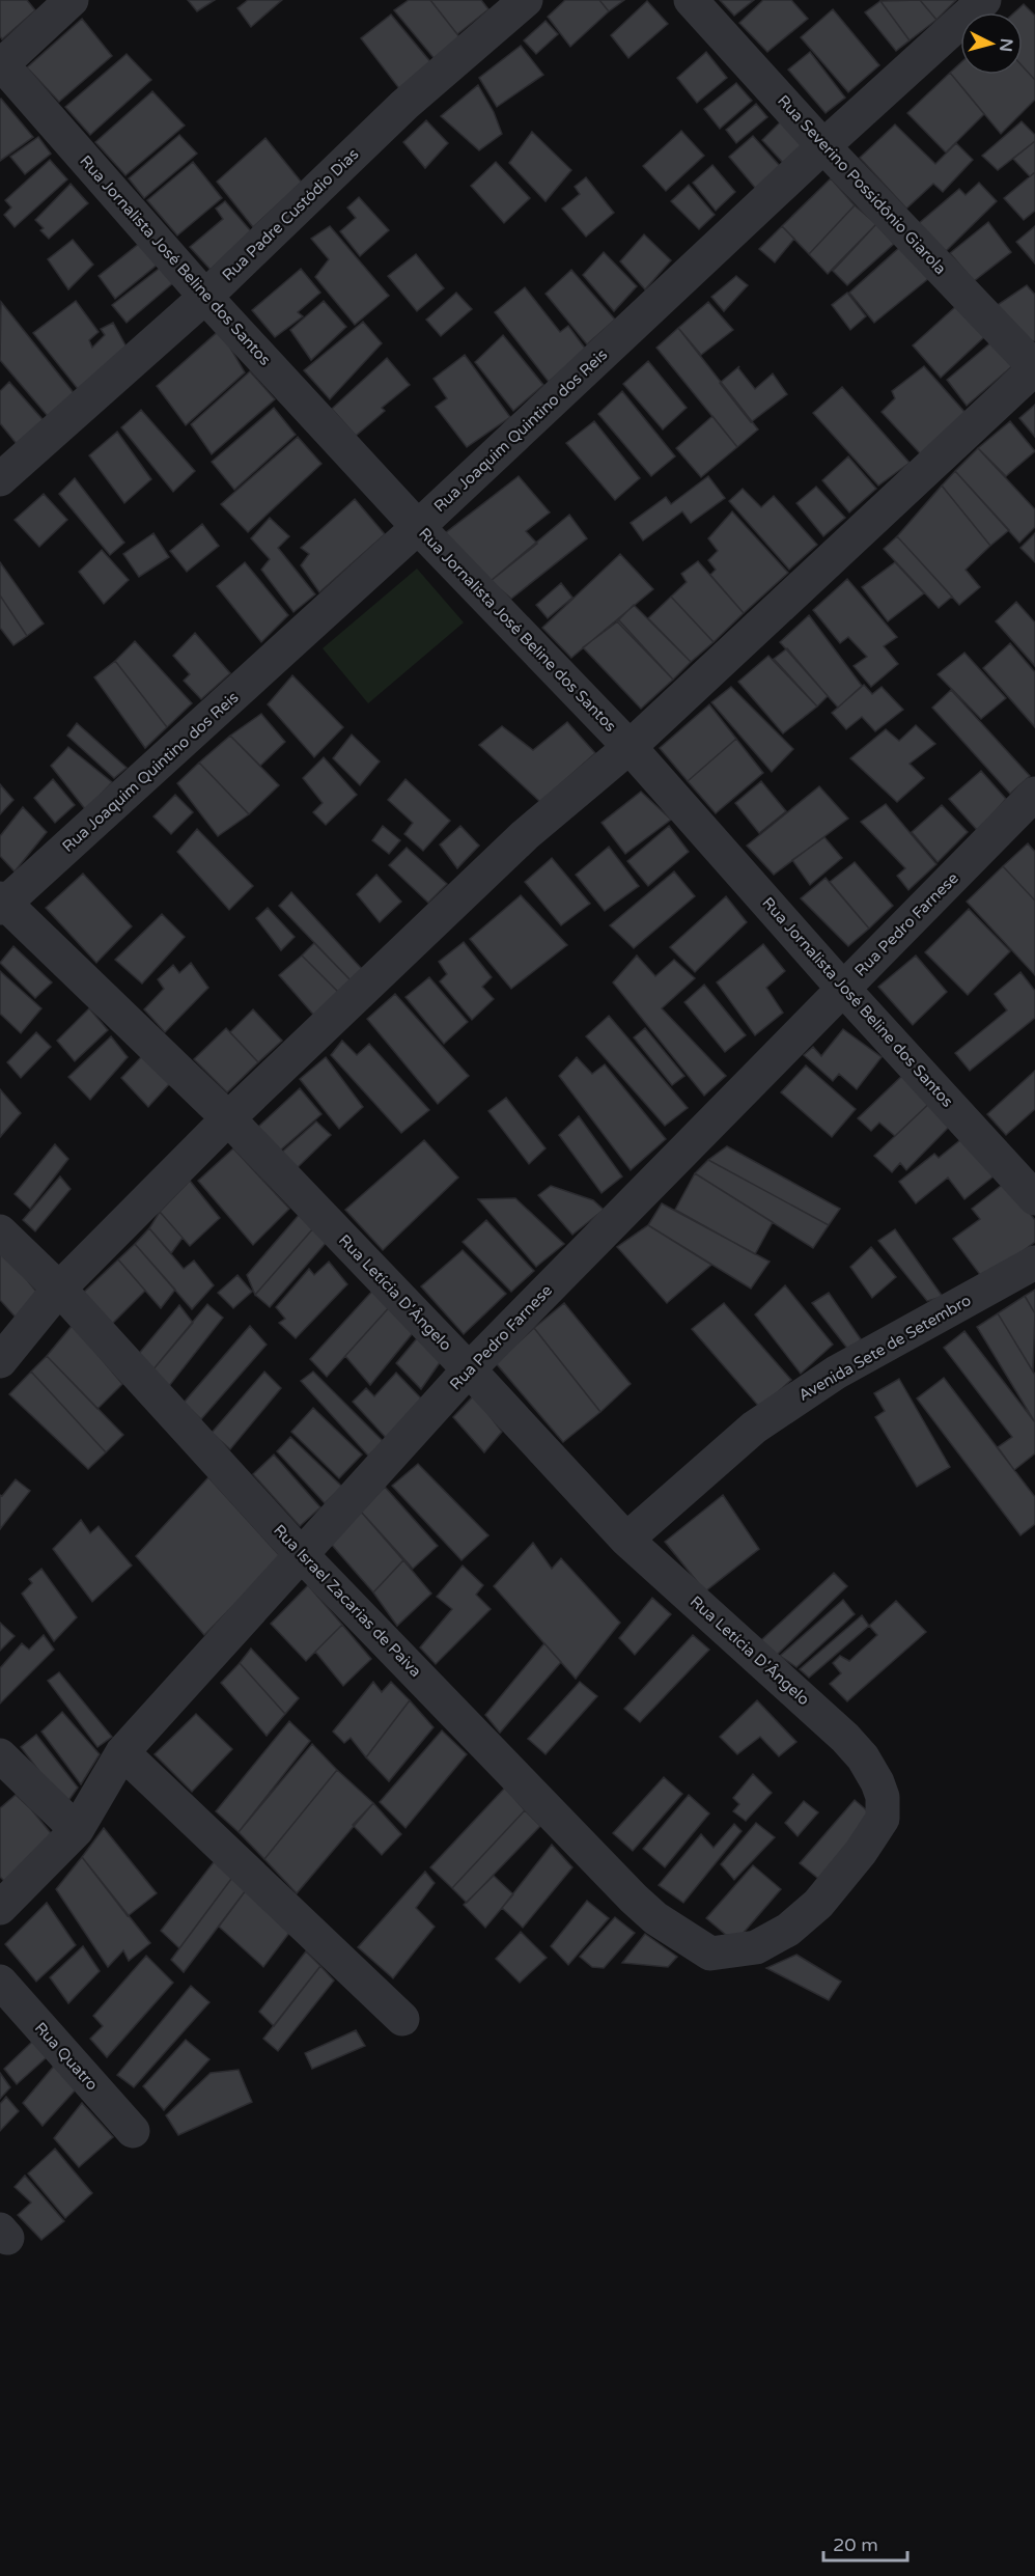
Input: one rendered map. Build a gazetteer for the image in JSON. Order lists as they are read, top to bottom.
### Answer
{
  "streets": {
    "street": [
      "Rua Severino Possidônio Giarola",
      "Rua Padre Custódio Dias",
      "Rua Jornalista José Beline dos Santos",
      "Rua Joaquim Quintino dos Reis",
      "Rua Pedro Farnese",
      "Rua Letícia D'Ângelo",
      "Avenida Sete de Setembro",
      "Rua Israel Zacarias de Paiva",
      "Rua Quatro"
    ]
  },
  "crossings": [
    ["Rua Severino Possidônio Giarola", "Rua Joaquim Quintino dos Reis"],
    ["Rua Padre Custódio Dias", "Rua Jornalista José Beline dos Santos"],
    ["Rua Jornalista José Beline dos Santos", "Rua Joaquim Quintino dos Reis"],
    ["Rua Jornalista José Beline dos Santos", "Rua Pedro Farnese"],
    ["Rua Joaquim Quintino dos Reis", "Rua Letícia D'Ângelo"],
    ["Rua Pedro Farnese", "Rua Letícia D'Ângelo"],
    ["Rua Pedro Farnese", "Rua Israel Zacarias de Paiva"],
    ["Rua Letícia D'Ângelo", "Avenida Sete de Setembro"],
    ["Rua Letícia D'Ângelo", "Rua Israel Zacarias de Paiva"]
  ],
  "scale_bar": "20 m",
  "north": "right"
}
